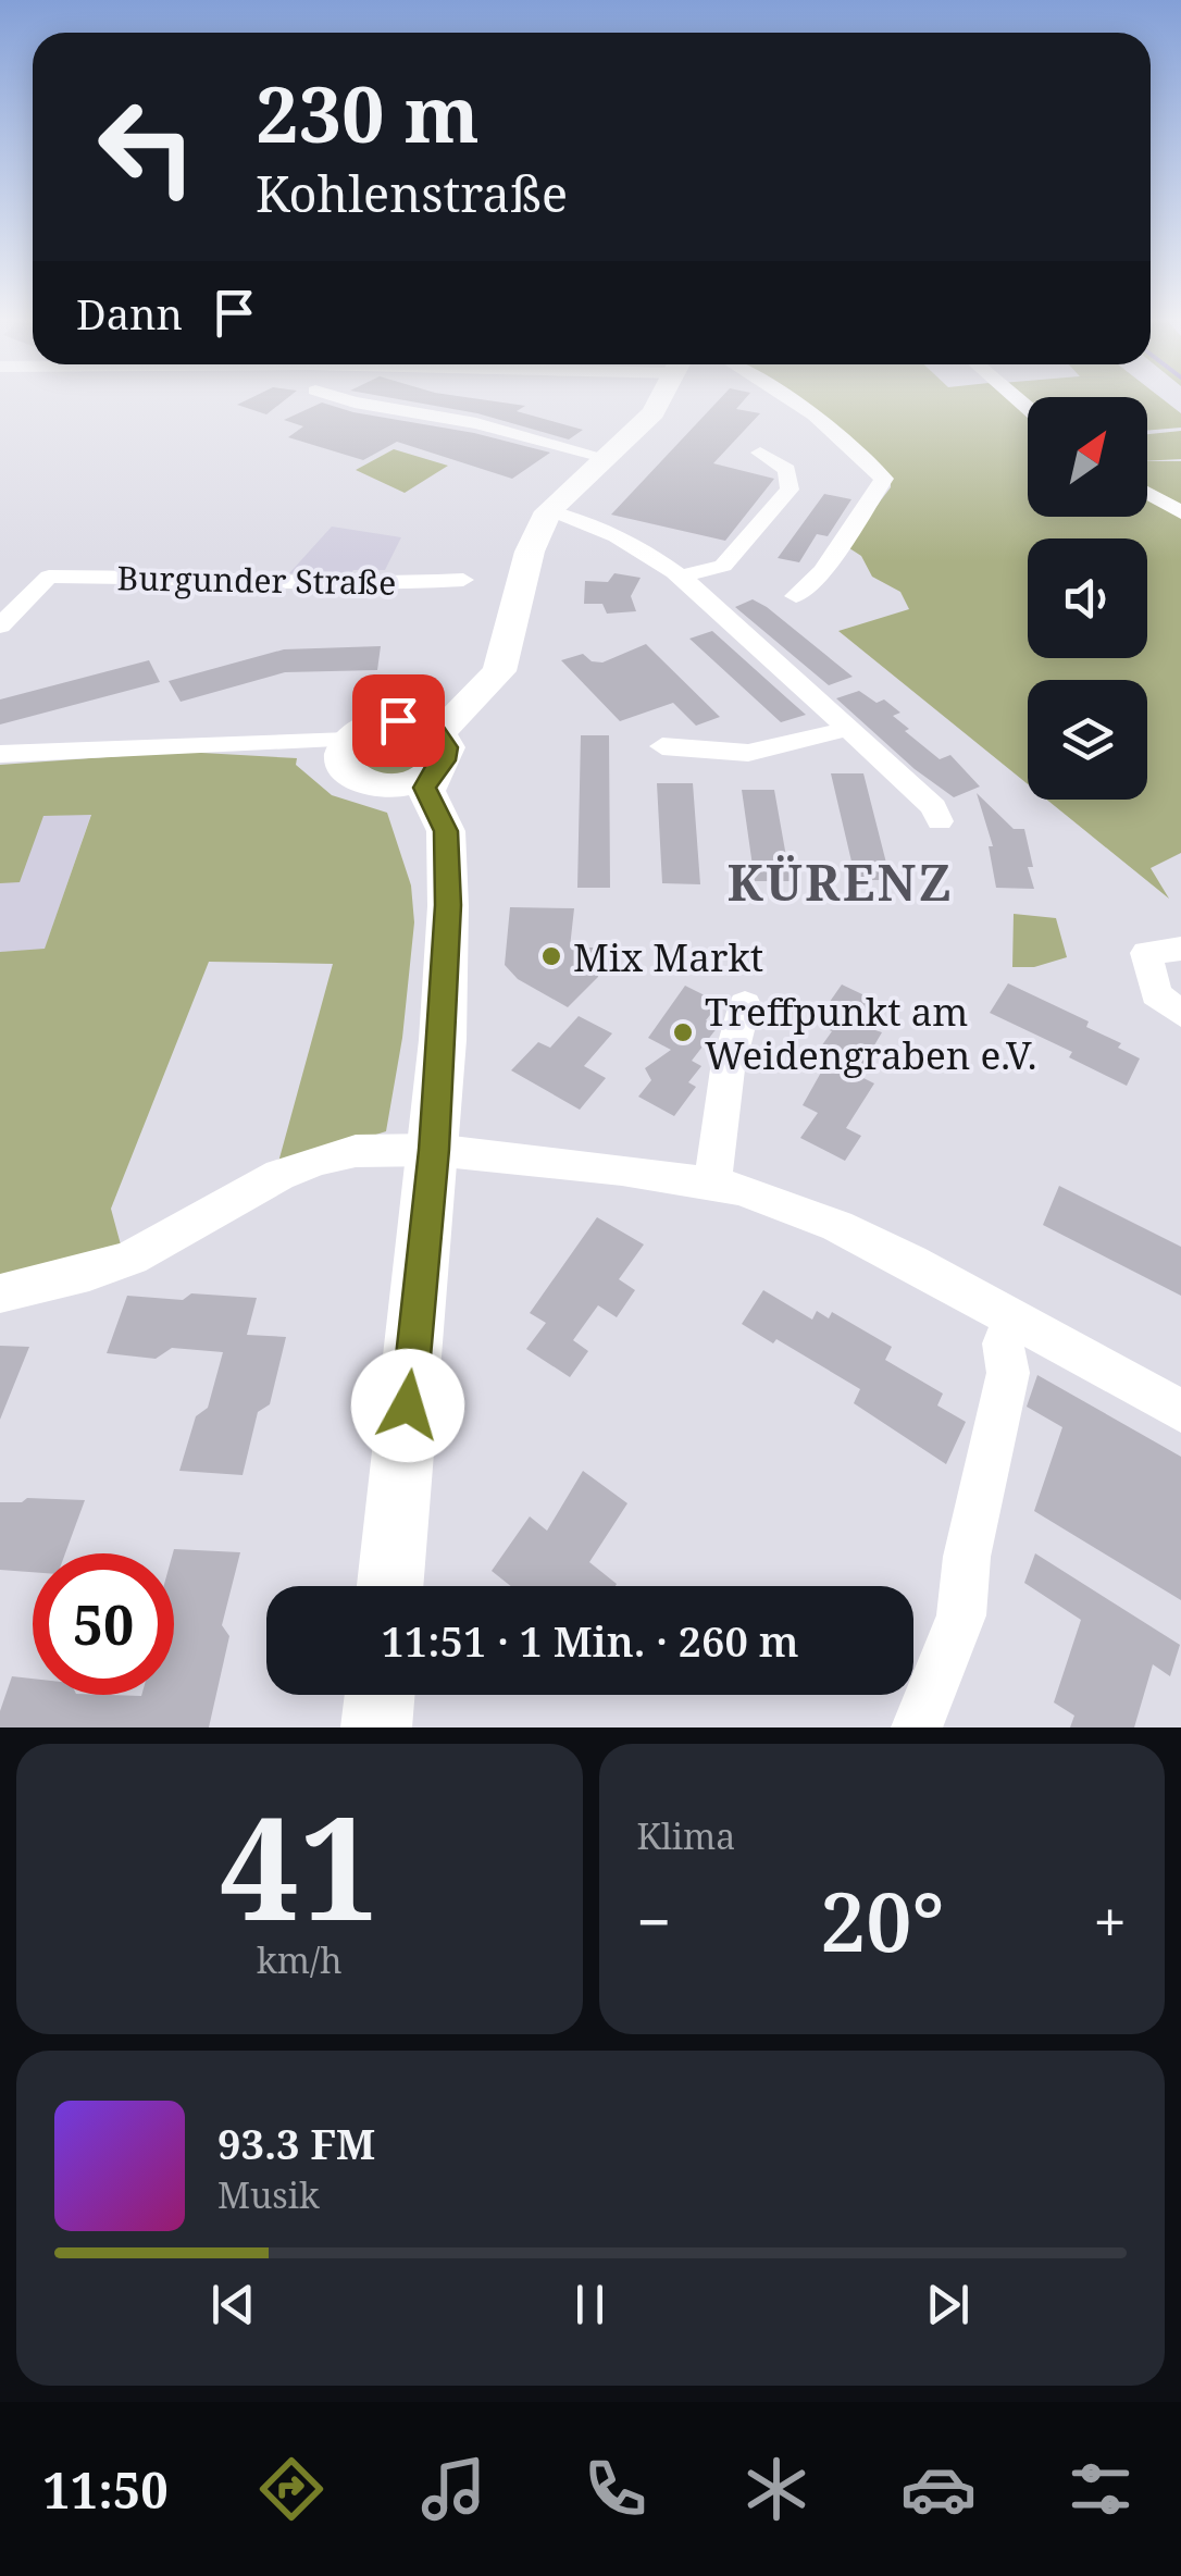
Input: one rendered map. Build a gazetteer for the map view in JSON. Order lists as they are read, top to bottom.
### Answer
{
  "streets": {
    "street": ["Burgunder Straße"]
  },
  "districts": ["KÜRENZ"],
  "places": ["Mix Markt", "Treffpunkt am Weidengraben e.V."],
  "north": "top right",
  "page": {
    "turn": ["230 m", "Kohlenstraße"],
    "then": "Dann",
    "limit": "50",
    "trip": "11:51 · 1 Min. · 260 m",
    "tile": [
      ["41", "km/h"],
      "Klima"
    ],
    "heat": ["−", "20°", "+"],
    "song": ["93.3 FM", "Musik"],
    "tabs": "11:50"
  }
}
